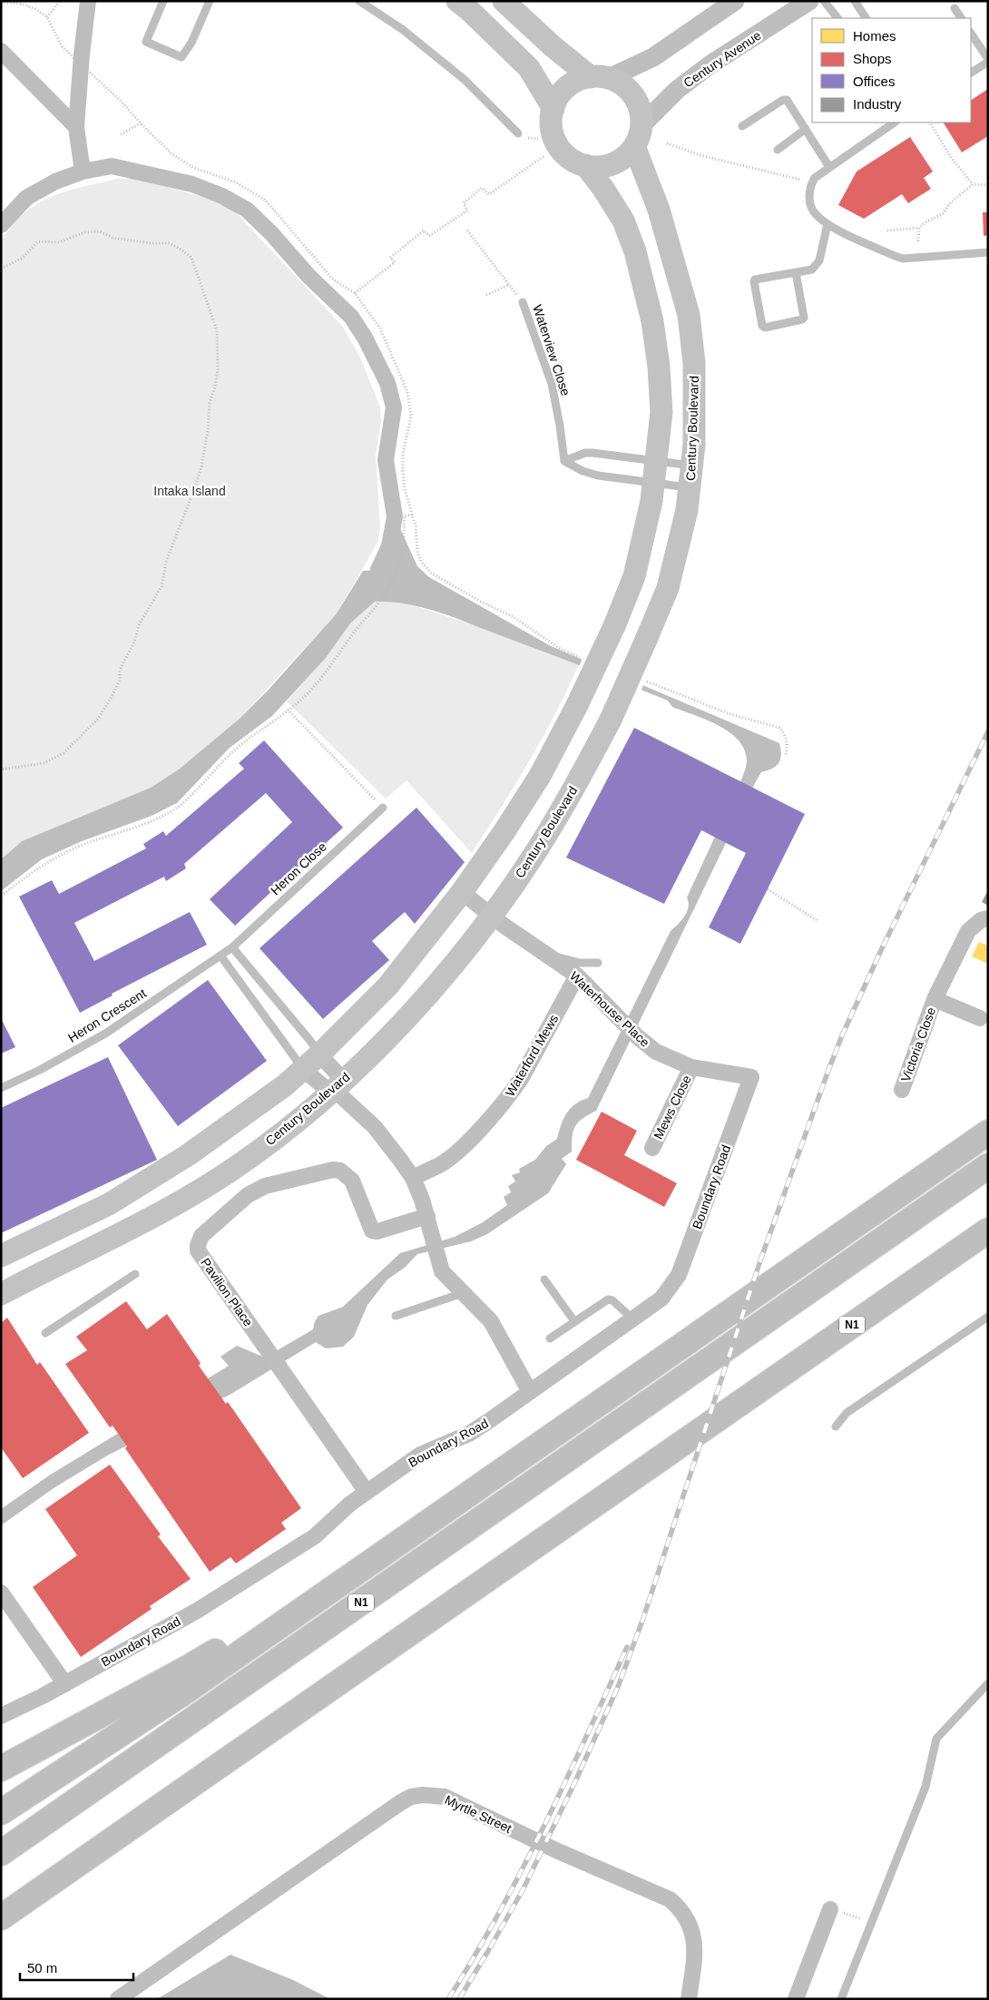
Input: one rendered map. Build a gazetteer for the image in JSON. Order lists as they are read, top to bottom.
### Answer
{
  "streets": {
    "highway": ["N1"],
    "main road": ["Century Boulevard"],
    "street": [
      "Century Avenue",
      "Waterhouse Place",
      "Victoria Close",
      "Waterford Mews",
      "Mews Close",
      "Boundary Road",
      "Pavilion Place",
      "Myrtle Street"
    ],
    "lane": ["Waterview Close", "Heron Close", "Heron Crescent"]
  },
  "crossings": [
    ["Century Avenue", "Century Boulevard"],
    ["Century Boulevard", "Waterhouse Place"],
    ["Heron Close", "Heron Crescent"],
    ["Waterhouse Place", "Waterford Mews"],
    ["Waterhouse Place", "Mews Close"],
    ["Waterhouse Place", "Boundary Road"],
    ["Boundary Road", "Pavilion Place"]
  ],
  "parks": ["Intaka Island"],
  "legend": [
    "Homes",
    "Shops",
    "Offices",
    "Industry"
  ],
  "scale_bar": "50 m"
}
